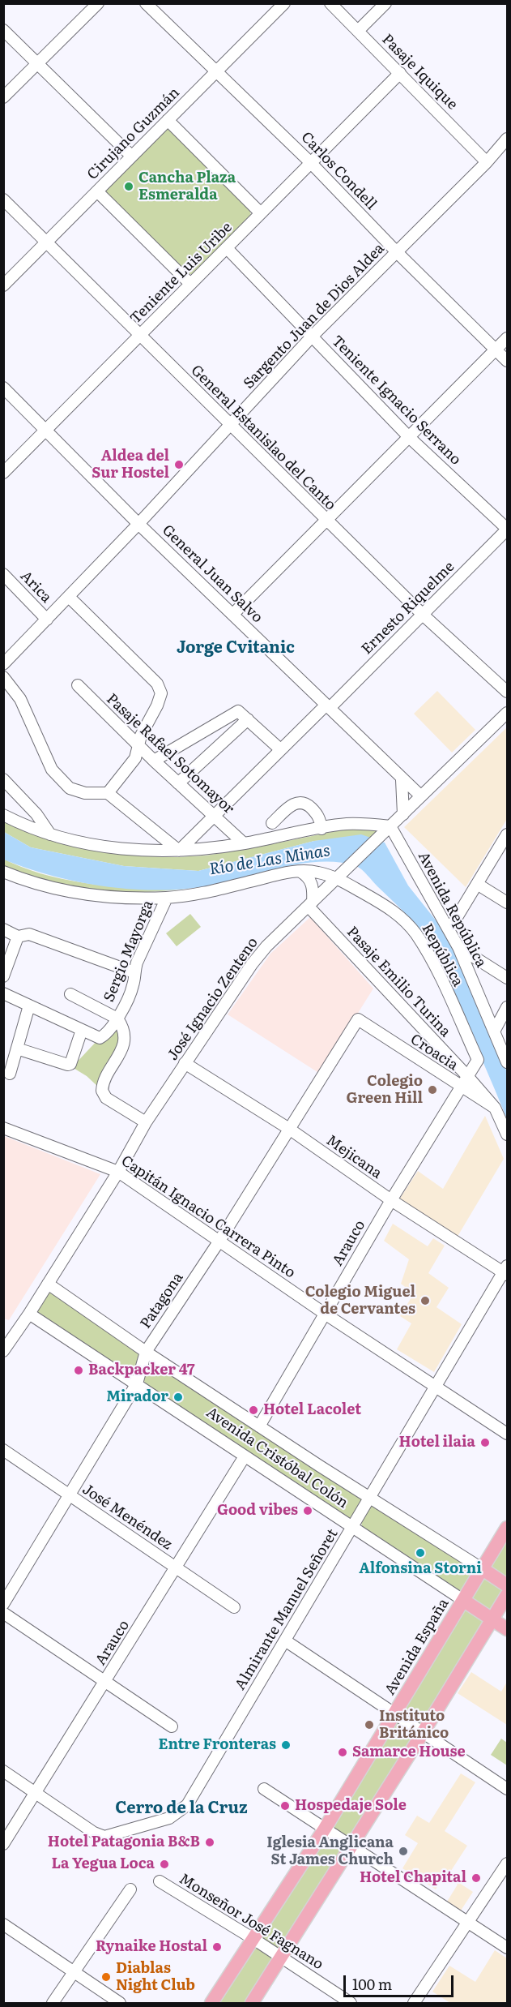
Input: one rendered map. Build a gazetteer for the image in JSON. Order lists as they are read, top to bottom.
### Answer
{
  "streets": {
    "main road": ["Avenida Cristóbal Colón", "Avenida España"],
    "street": [
      "Pasaje Iquique",
      "Cirujano Guzmán",
      "Carlos Condell",
      "Teniente Luis Uribe",
      "Sargento Juan de Dios Aldea",
      "Teniente Ignacio Serrano",
      "General Estanislao del Canto",
      "General Juan Salvo",
      "Arica",
      "Ernesto Riquelme",
      "Pasaje Rafael Sotomayor",
      "Avenida República",
      "Sergio Mayorga",
      "República",
      "Pasaje Emilio Turina",
      "José Ignacio Zenteno",
      "Croacia",
      "Mejicana",
      "Capitán Ignacio Carrera Pinto",
      "Arauco",
      "Patagona",
      "José Menéndez",
      "Almirante Manuel Señoret",
      "Monseñor José Fagnano"
    ]
  },
  "crossings": [
    ["Pasaje Iquique", "Teniente Luis Uribe"],
    ["Pasaje Iquique", "Sargento Juan de Dios Aldea"],
    ["Cirujano Guzmán", "Carlos Condell"],
    ["Cirujano Guzmán", "General Estanislao del Canto"],
    ["Carlos Condell", "Teniente Luis Uribe"],
    ["Carlos Condell", "Sargento Juan de Dios Aldea"],
    ["Teniente Luis Uribe", "Teniente Ignacio Serrano"],
    ["Teniente Luis Uribe", "General Estanislao del Canto"],
    ["Teniente Luis Uribe", "General Juan Salvo"],
    ["Sargento Juan de Dios Aldea", "Teniente Ignacio Serrano"],
    ["Sargento Juan de Dios Aldea", "General Estanislao del Canto"],
    ["Sargento Juan de Dios Aldea", "General Juan Salvo"],
    ["Sargento Juan de Dios Aldea", "Arica"],
    ["Teniente Ignacio Serrano", "Ernesto Riquelme"],
    ["General Estanislao del Canto", "Ernesto Riquelme"],
    ["General Juan Salvo", "Ernesto Riquelme"],
    ["General Juan Salvo", "José Ignacio Zenteno"],
    ["Ernesto Riquelme", "Pasaje Rafael Sotomayor"],
    ["Avenida República", "José Ignacio Zenteno"],
    ["República", "Pasaje Emilio Turina"],
    ["República", "José Ignacio Zenteno"],
    ["República", "Arauco"],
    ["Pasaje Emilio Turina", "José Ignacio Zenteno"],
    ["Pasaje Emilio Turina", "Croacia"],
    ["Pasaje Emilio Turina", "Arauco"],
    ["José Ignacio Zenteno", "Mejicana"],
    ["José Ignacio Zenteno", "Capitán Ignacio Carrera Pinto"],
    ["José Ignacio Zenteno", "Avenida Cristóbal Colón"],
    ["Croacia", "Arauco"],
    ["Croacia", "Patagona"],
    ["Mejicana", "Arauco"],
    ["Mejicana", "Patagona"],
    ["Mejicana", "Almirante Manuel Señoret"],
    ["Capitán Ignacio Carrera Pinto", "Arauco"],
    ["Capitán Ignacio Carrera Pinto", "Patagona"],
    ["Capitán Ignacio Carrera Pinto", "Almirante Manuel Señoret"],
    ["Arauco", "Avenida Cristóbal Colón"],
    ["Arauco", "José Menéndez"],
    ["Arauco", "Almirante Manuel Señoret"],
    ["Patagona", "Avenida Cristóbal Colón"],
    ["Patagona", "José Menéndez"],
    ["Avenida Cristóbal Colón", "Almirante Manuel Señoret"],
    ["Avenida Cristóbal Colón", "Avenida España"],
    ["Avenida España", "Monseñor José Fagnano"]
  ],
  "districts": ["Jorge Cvitanic", "Cerro de la Cruz"],
  "water": ["Río de Las Minas"],
  "places": [
    "Cancha Plaza Esmeralda",
    "Aldea del Sur Hostel",
    "Colegio Green Hill",
    "Colegio Miguel de Cervantes",
    "Backpacker 47",
    "Mirador",
    "Hotel Lacolet",
    "Hotel ilaia",
    "Good vibes",
    "Alfonsina Storni",
    "Instituto Británico",
    "Entre Fronteras",
    "Samarce House",
    "Hospedaje Sole",
    "Hotel Patagonia B&B",
    "Iglesia Anglicana St James Church",
    "La Yegua Loca",
    "Hotel Chapital",
    "Rynaike Hostal",
    "Diablas Night Club"
  ],
  "scale_bar": "100 m"
}
